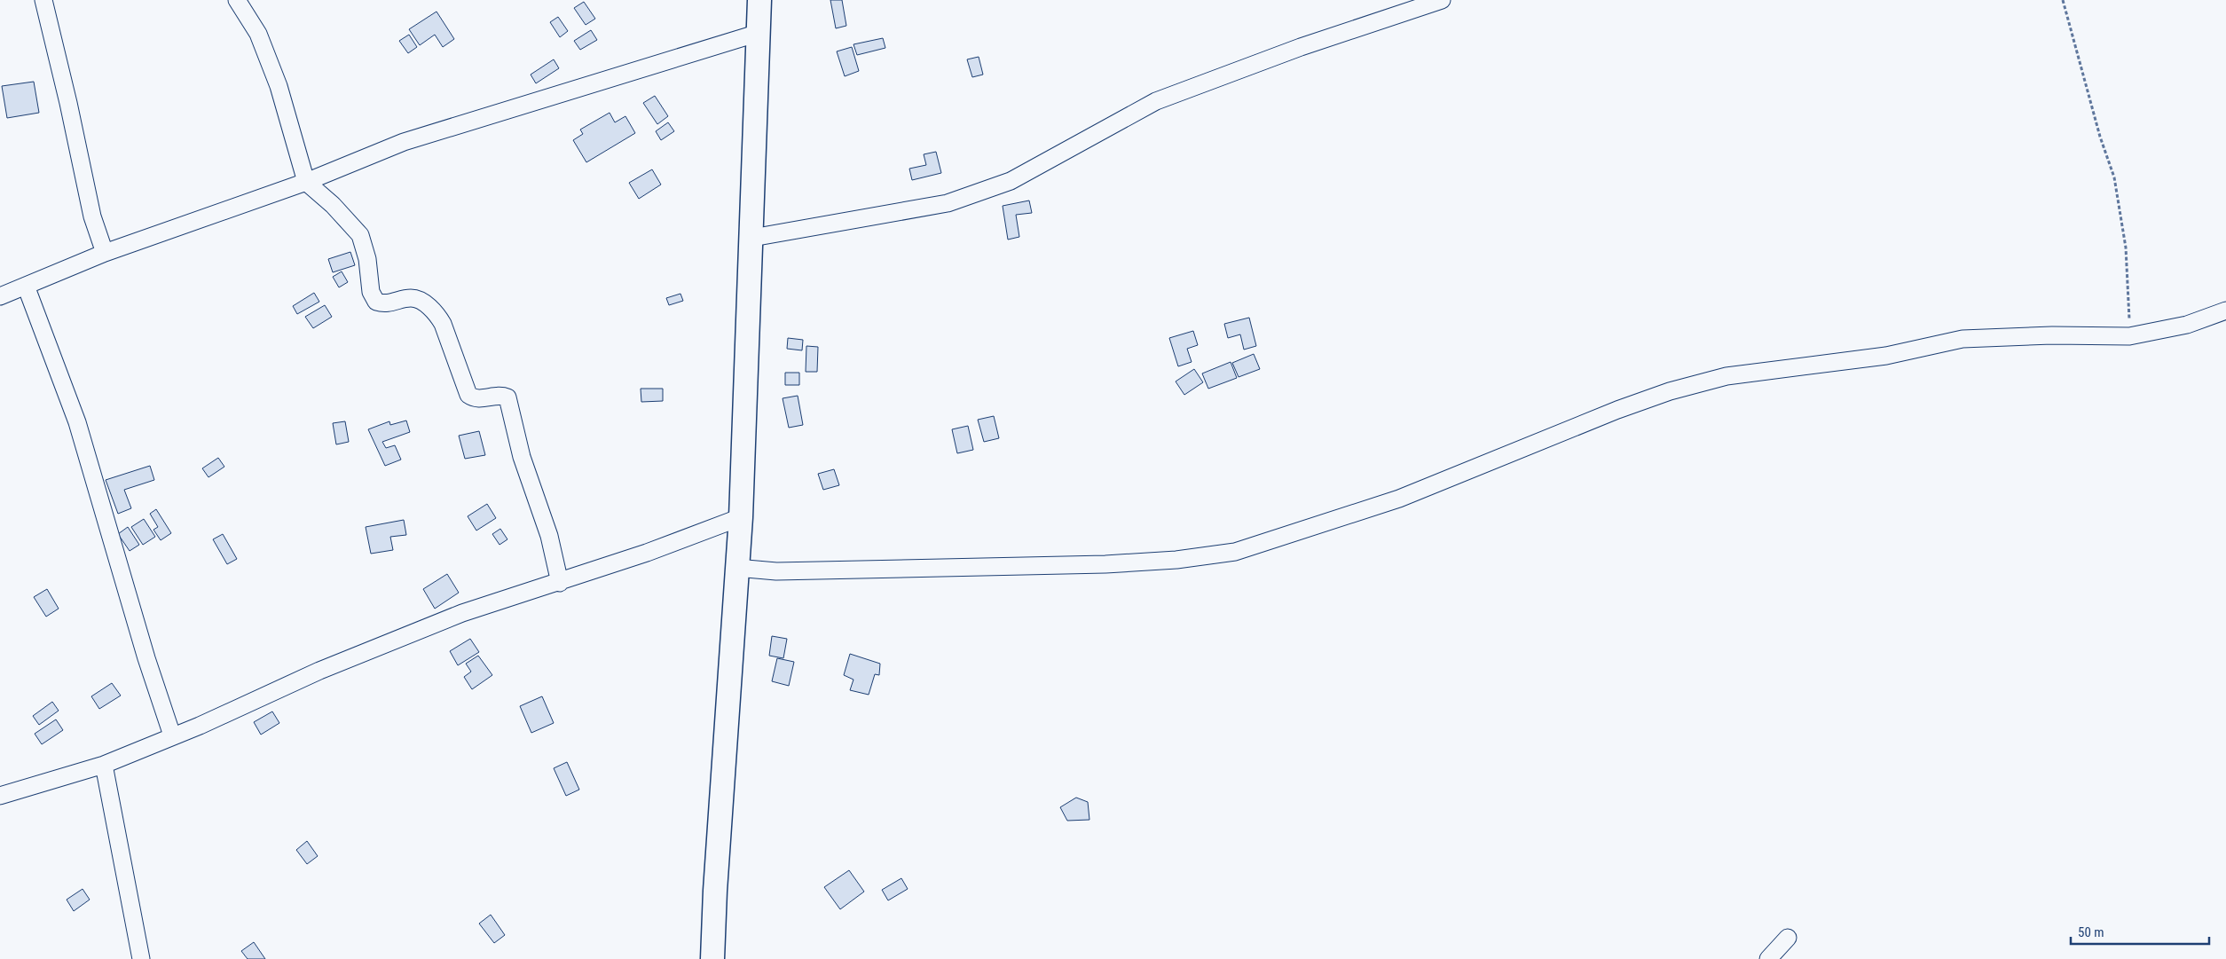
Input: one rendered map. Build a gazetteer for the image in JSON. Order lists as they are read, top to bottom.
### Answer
{
  "scale_bar": "50 m"
}
